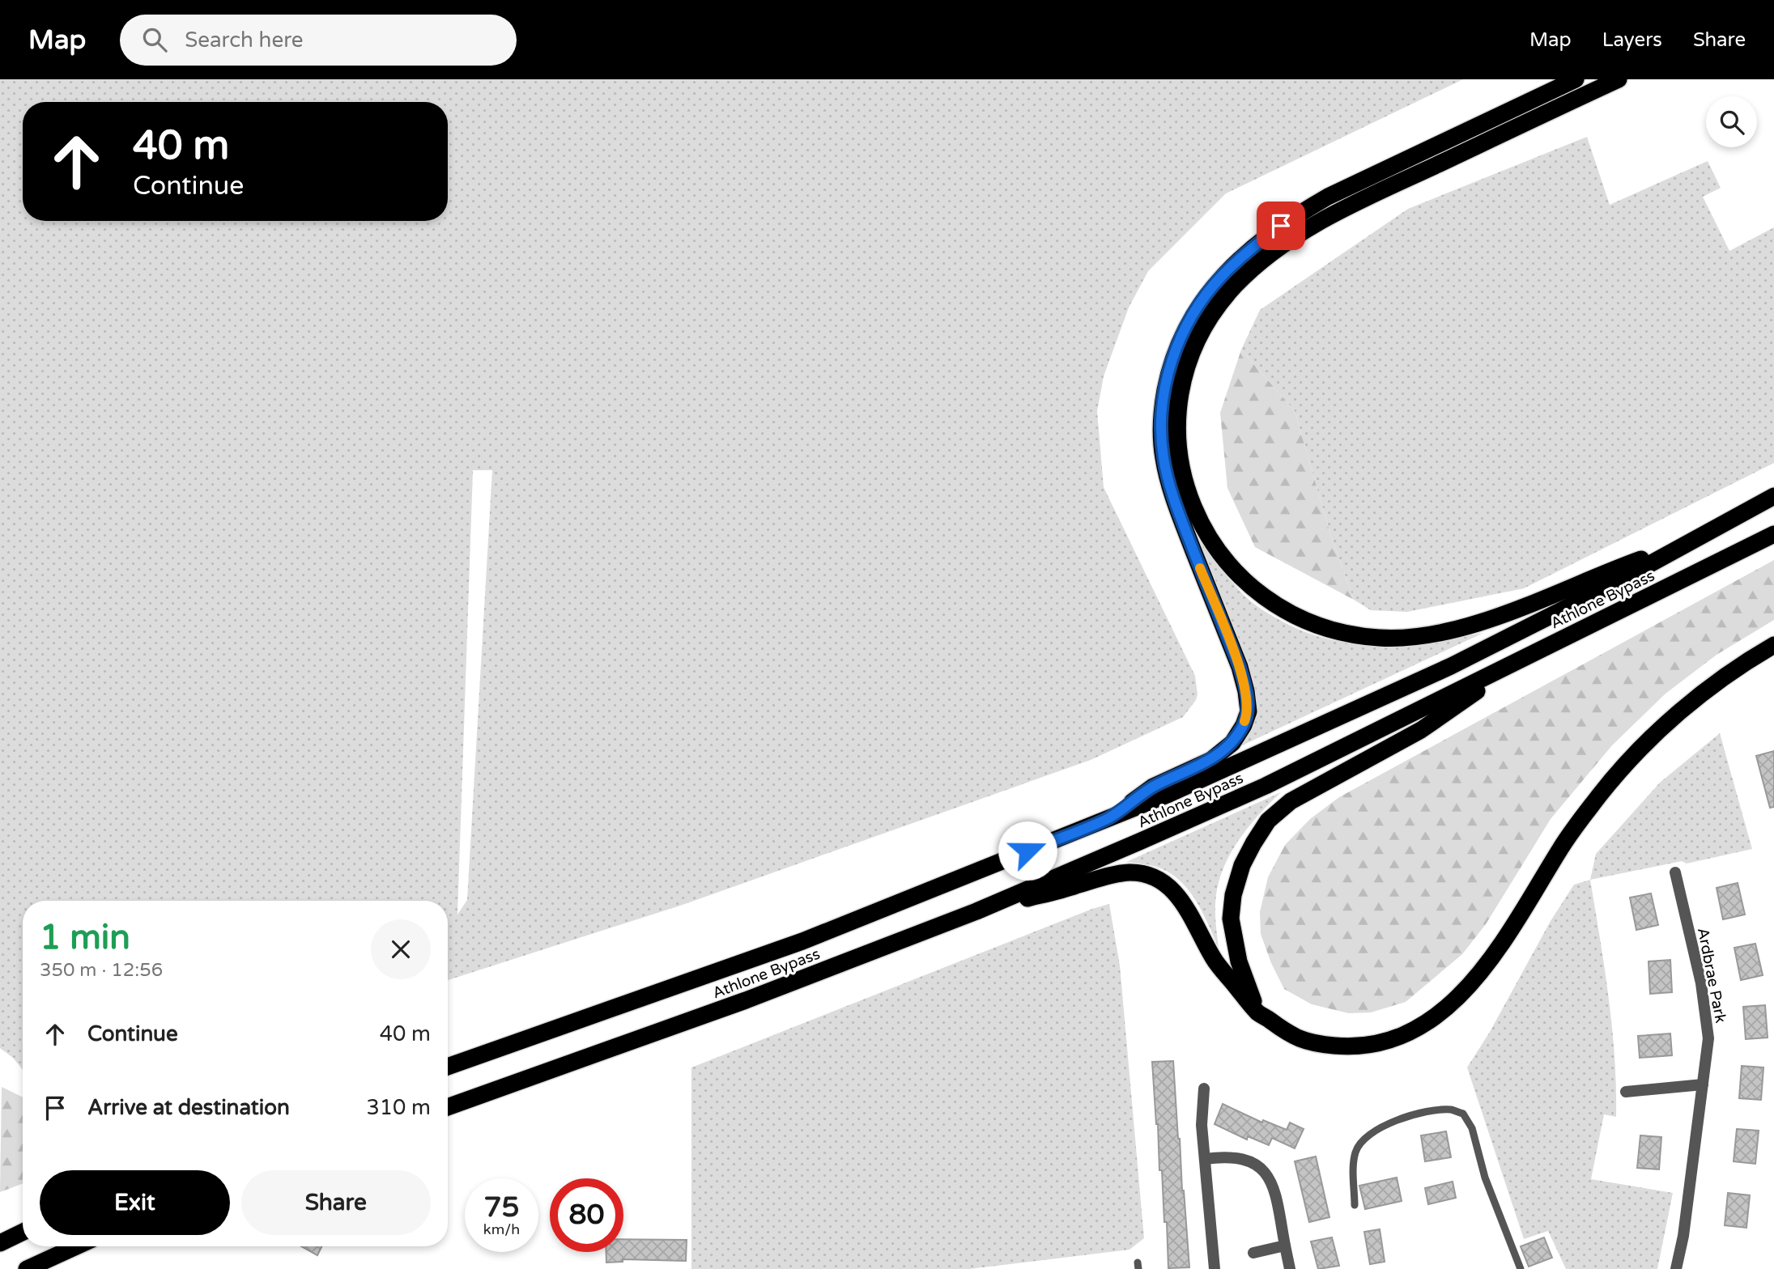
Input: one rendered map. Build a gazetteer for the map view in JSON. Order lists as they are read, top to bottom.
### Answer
{
  "streets": {
    "highway": ["Athlone Bypass"],
    "street": ["Ardbrae Park"]
  },
  "page": {
    "header": "Map",
    "search": "Search here",
    "nav": ["Map", "Layers", "Share"],
    "turn": ["40 m", "Continue"],
    "heading": ["1 min", "350 m · 12:56"],
    "list": [
      {
        "name": "Continue",
        "value": "40 m"
      },
      {
        "name": "Arrive at destination",
        "value": "310 m"
      }
    ],
    "buttons": ["Exit", "Share"],
    "speed": "75 km/h",
    "limit": "80"
  }
}
